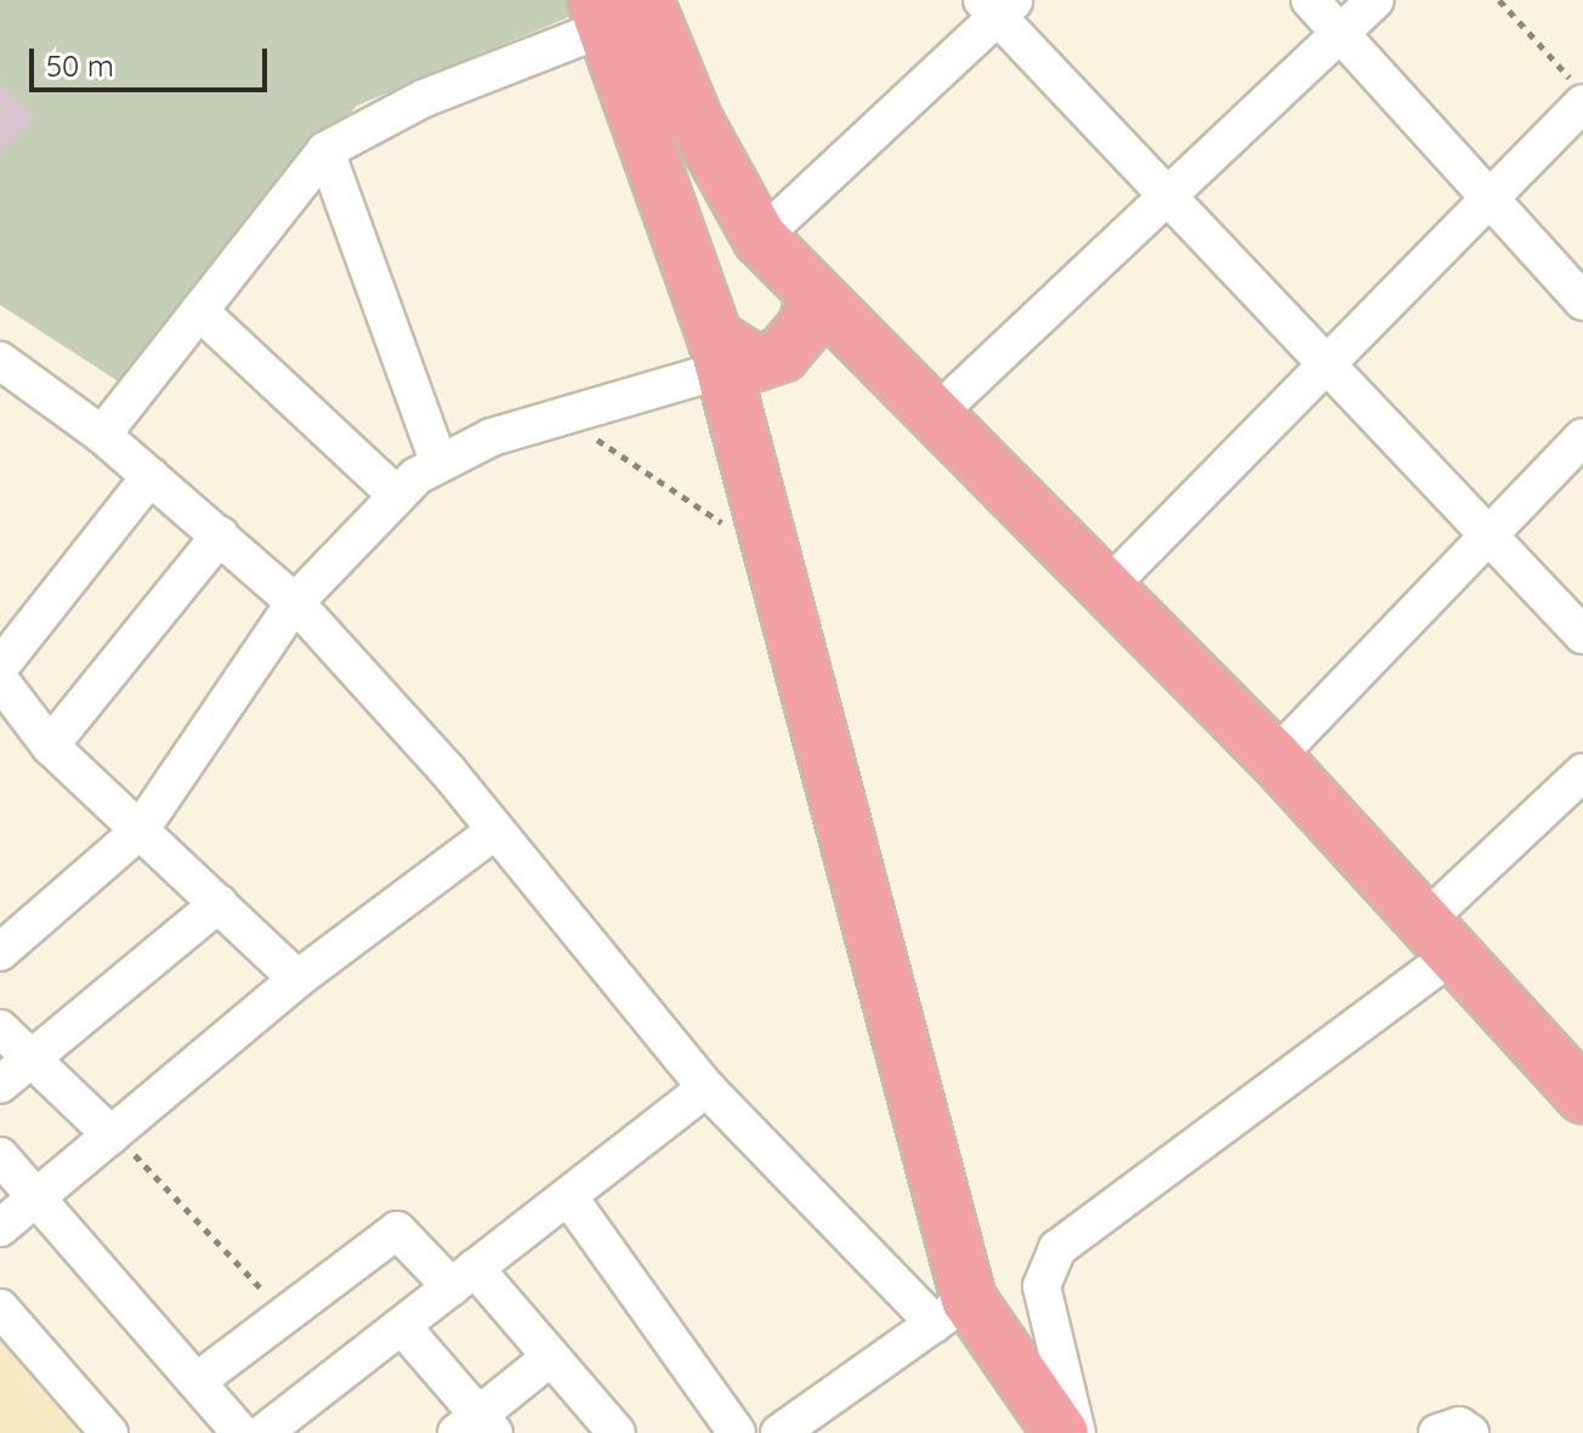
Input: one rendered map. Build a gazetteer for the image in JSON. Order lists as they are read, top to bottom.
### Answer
{
  "scale_bar": "50 m"
}
